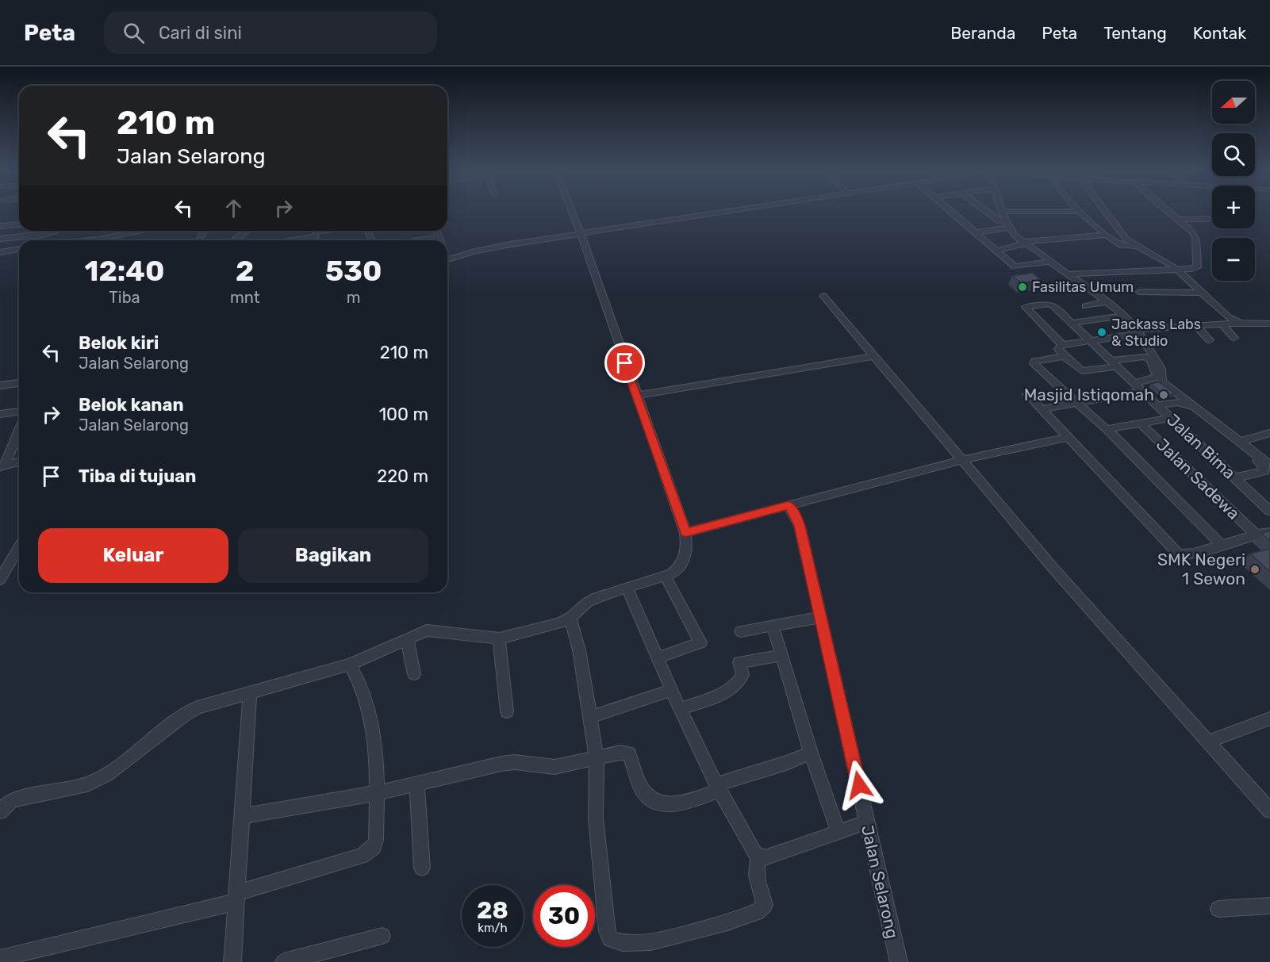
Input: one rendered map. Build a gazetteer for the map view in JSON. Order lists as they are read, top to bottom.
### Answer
{
  "streets": {
    "street": ["Jalan Bima", "Jalan Sadewa", "Jalan Selarong"]
  },
  "places": [
    "Fasilitas Umum",
    "Jackass Labs & Studio",
    "Masjid Istiqomah",
    "SMK Negeri 1 Sewon"
  ],
  "north": "left",
  "page": {
    "header": "Peta",
    "search": "Cari di sini",
    "nav": [
      "Beranda",
      "Peta",
      "Tentang",
      "Kontak"
    ],
    "map_buttons": ["+", "−"],
    "turn": ["210 m", "Jalan Selarong"],
    "eta": [
      "12:40",
      "Tiba",
      "2",
      "mnt",
      "530",
      "m"
    ],
    "list": [
      {
        "name": "Belok kiri",
        "note": "Jalan Selarong",
        "value": "210 m"
      },
      {
        "name": "Belok kanan",
        "note": "Jalan Selarong",
        "value": "100 m"
      },
      {
        "name": "Tiba di tujuan",
        "value": "220 m"
      }
    ],
    "buttons": ["Keluar", "Bagikan"],
    "speed": "28 km/h",
    "limit": "30"
  }
}
